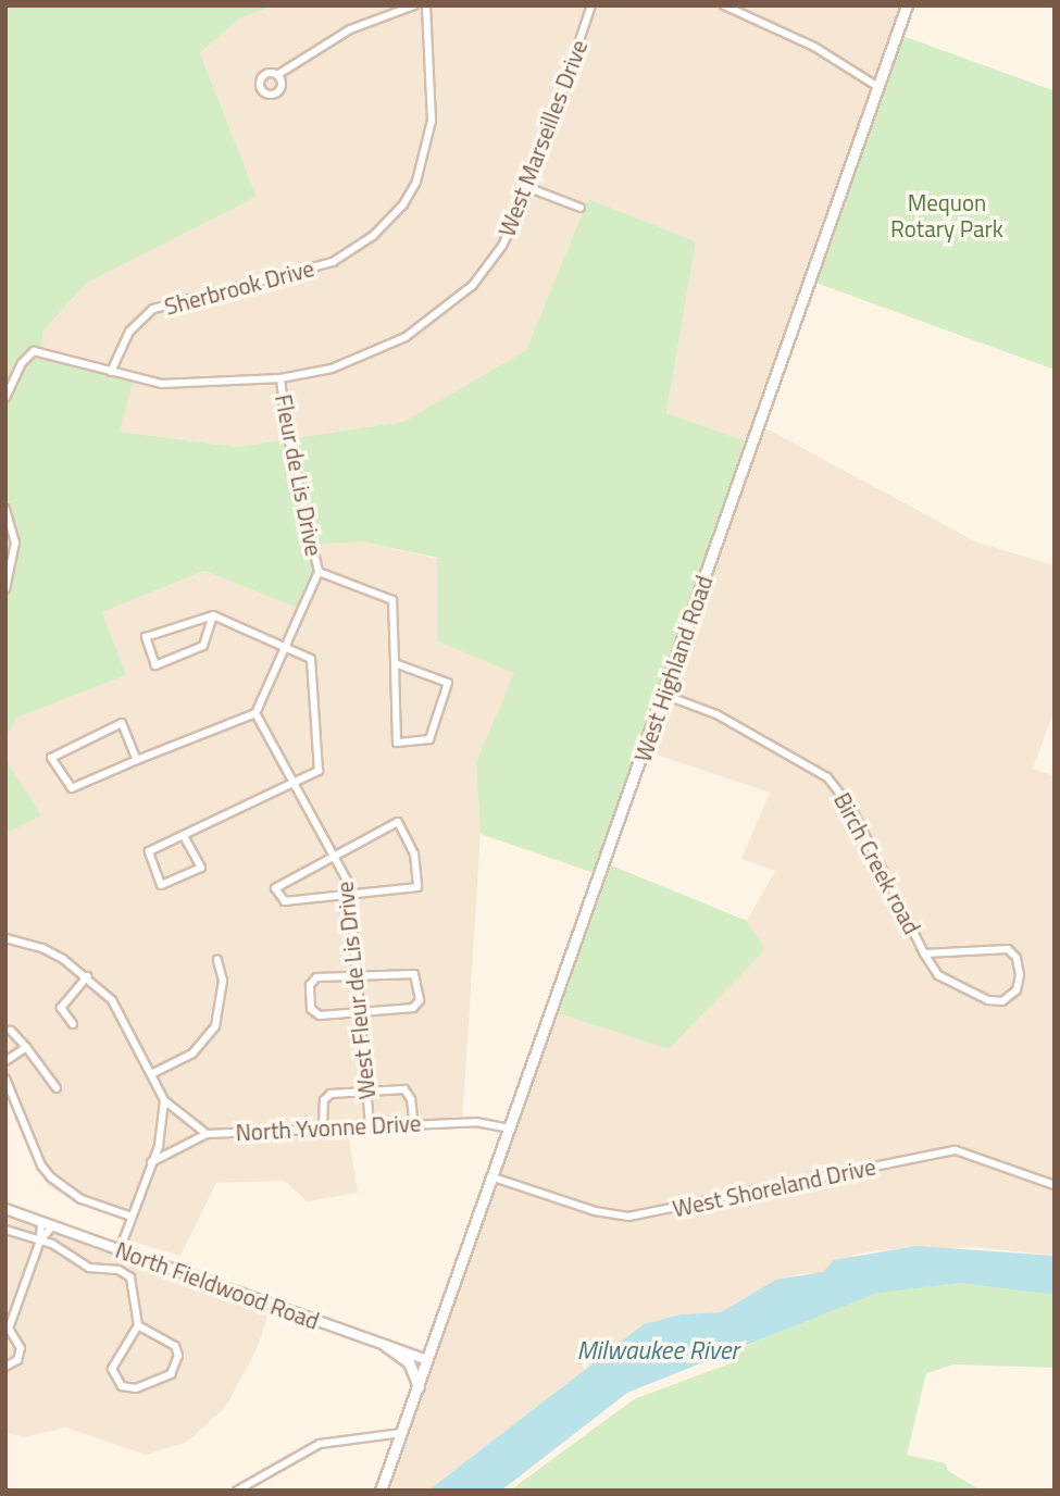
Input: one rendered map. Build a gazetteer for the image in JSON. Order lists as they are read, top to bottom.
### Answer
{
  "streets": {
    "main road": ["West Highland Road"],
    "street": [
      "West Marseilles Drive",
      "Sherbrook Drive",
      "Fleur de Lis Drive",
      "Birch Creek road",
      "West Fleur de Lis Drive",
      "North Yvonne Drive",
      "West Shoreland Drive",
      "North Fieldwood Road"
    ]
  },
  "crossings": [
    ["West Marseilles Drive", "Sherbrook Drive"],
    ["West Marseilles Drive", "Fleur de Lis Drive"],
    ["West Highland Road", "Birch Creek road"],
    ["West Highland Road", "North Yvonne Drive"],
    ["West Highland Road", "West Shoreland Drive"],
    ["West Highland Road", "North Fieldwood Road"],
    ["West Fleur de Lis Drive", "North Yvonne Drive"]
  ],
  "water": ["Milwaukee River"],
  "parks": ["Mequon Rotary Park"]
}
